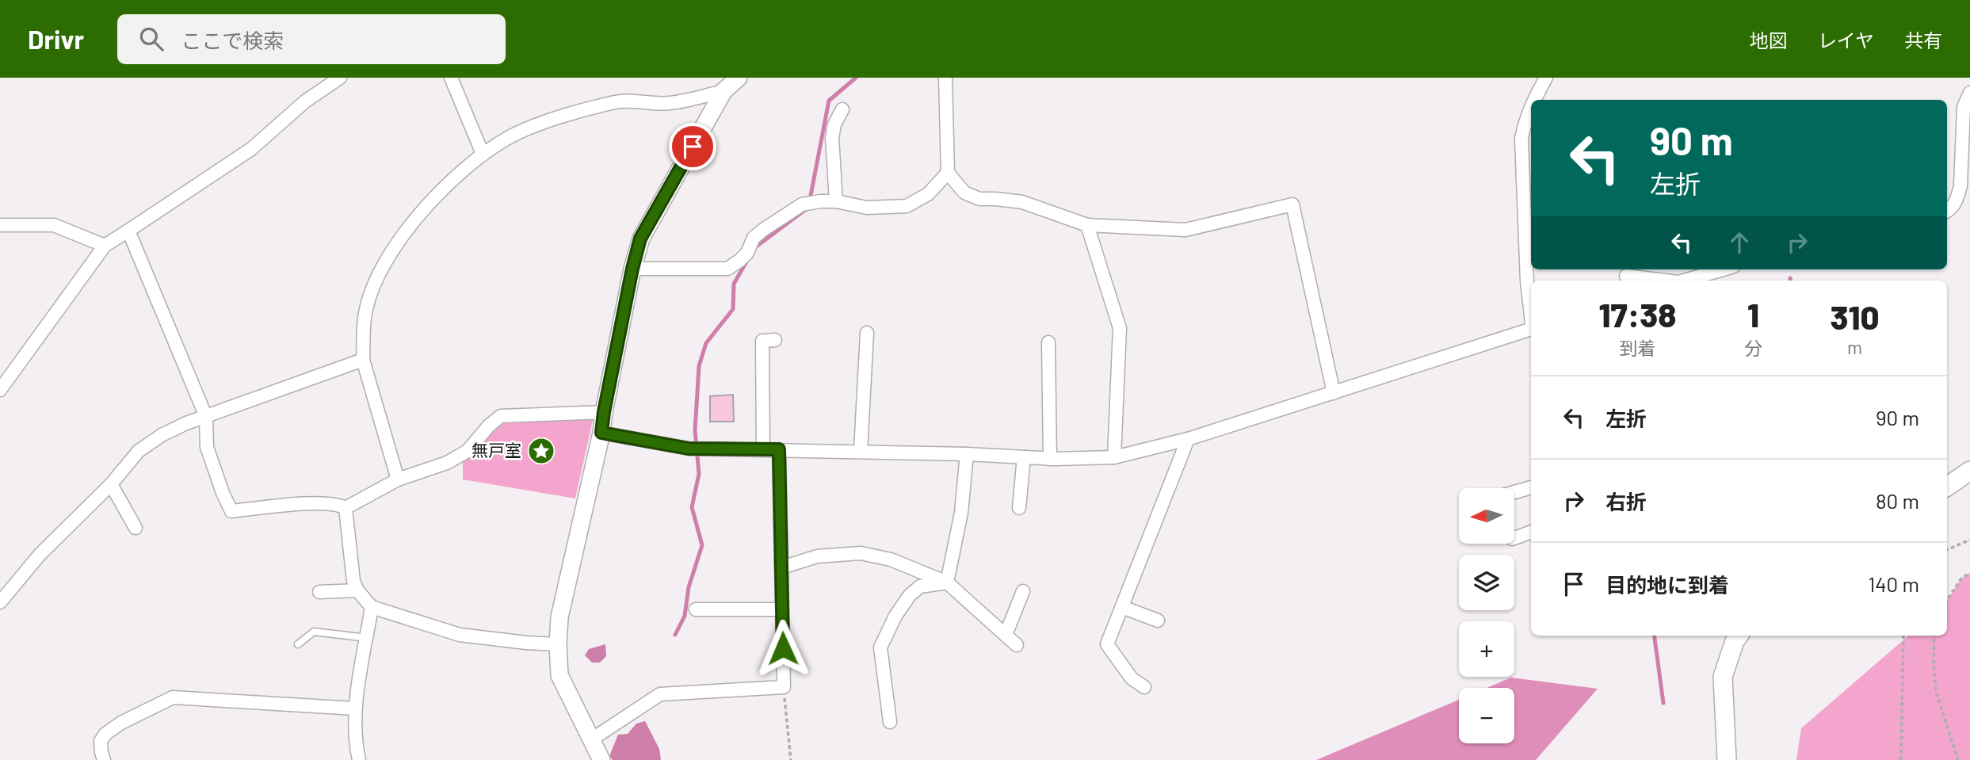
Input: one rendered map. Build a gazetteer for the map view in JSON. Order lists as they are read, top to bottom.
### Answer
{
  "places": {
    "place": ["無戸室"]
  },
  "north": "left",
  "page": {
    "header": "Drivr",
    "search": "ここで検索",
    "nav": ["地図", "レイヤ", "共有"],
    "turn": ["90 m", "左折"],
    "eta": [
      "17:38",
      "到着",
      "1",
      "分",
      "310",
      "m"
    ],
    "list": [
      {
        "name": "左折",
        "value": "90 m"
      },
      {
        "name": "右折",
        "value": "80 m"
      },
      {
        "name": "目的地に到着",
        "value": "140 m"
      }
    ],
    "map_buttons": ["+", "−"]
  }
}
